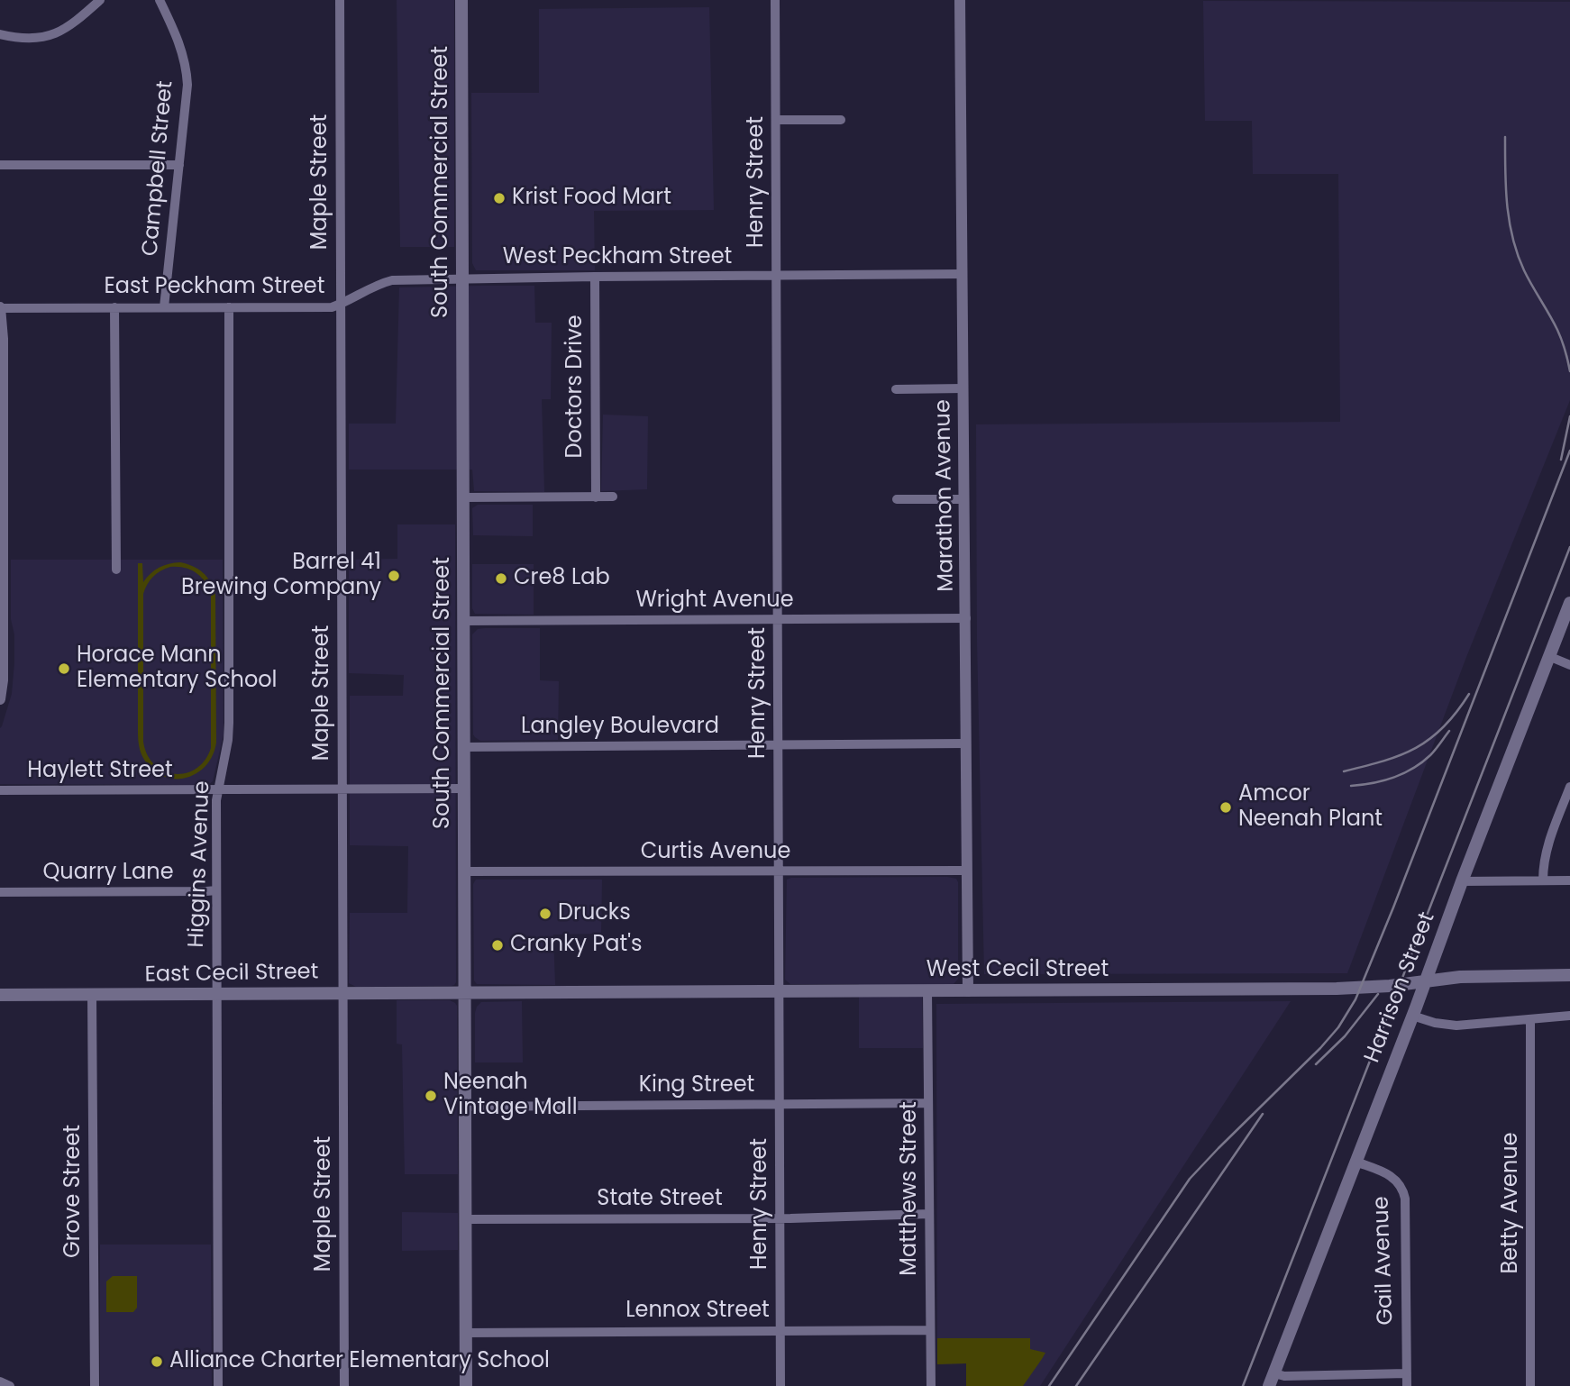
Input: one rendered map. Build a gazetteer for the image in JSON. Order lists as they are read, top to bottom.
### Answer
{
  "streets": {
    "main road": [
      "South Commercial Street",
      "West Cecil Street",
      "East Cecil Street",
      "Harrison Street"
    ],
    "street": [
      "Campbell Street",
      "Maple Street",
      "Henry Street",
      "West Peckham Street",
      "East Peckham Street",
      "Doctors Drive",
      "Marathon Avenue",
      "Wright Avenue",
      "Langley Boulevard",
      "Haylett Street",
      "Curtis Avenue",
      "Higgins Avenue",
      "Quarry Lane",
      "King Street",
      "Matthews Street",
      "Grove Street",
      "State Street",
      "Betty Avenue",
      "Gail Avenue",
      "Lennox Street"
    ]
  },
  "crossings": [
    ["Campbell Street", "East Peckham Street"],
    ["Maple Street", "East Peckham Street"],
    ["Maple Street", "Haylett Street"],
    ["Maple Street", "East Cecil Street"],
    ["South Commercial Street", "West Peckham Street"],
    ["South Commercial Street", "East Peckham Street"],
    ["South Commercial Street", "Wright Avenue"],
    ["South Commercial Street", "Langley Boulevard"],
    ["South Commercial Street", "Haylett Street"],
    ["South Commercial Street", "Curtis Avenue"],
    ["South Commercial Street", "West Cecil Street"],
    ["South Commercial Street", "East Cecil Street"],
    ["South Commercial Street", "King Street"],
    ["South Commercial Street", "State Street"],
    ["South Commercial Street", "Lennox Street"],
    ["Henry Street", "West Peckham Street"],
    ["Henry Street", "Wright Avenue"],
    ["Henry Street", "Langley Boulevard"],
    ["Henry Street", "Curtis Avenue"],
    ["Henry Street", "West Cecil Street"],
    ["Henry Street", "King Street"],
    ["Henry Street", "State Street"],
    ["Henry Street", "Lennox Street"],
    ["West Peckham Street", "East Peckham Street"],
    ["West Peckham Street", "Doctors Drive"],
    ["West Peckham Street", "Marathon Avenue"],
    ["East Peckham Street", "Higgins Avenue"],
    ["Marathon Avenue", "Wright Avenue"],
    ["Marathon Avenue", "Langley Boulevard"],
    ["Marathon Avenue", "Curtis Avenue"],
    ["Marathon Avenue", "West Cecil Street"],
    ["Haylett Street", "Higgins Avenue"],
    ["Higgins Avenue", "Quarry Lane"],
    ["Higgins Avenue", "East Cecil Street"],
    ["West Cecil Street", "East Cecil Street"],
    ["West Cecil Street", "Matthews Street"],
    ["East Cecil Street", "Grove Street"],
    ["Harrison Street", "Gail Avenue"],
    ["King Street", "Matthews Street"],
    ["Matthews Street", "State Street"],
    ["Matthews Street", "Lennox Street"]
  ],
  "places": [
    "Krist Food Mart",
    "Barrel 41 Brewing Company",
    "Cre8 Lab",
    "Horace Mann Elementary School",
    "Amcor Neenah Plant",
    "Drucks",
    "Cranky Pat's",
    "Neenah Vintage Mall",
    "Alliance Charter Elementary School"
  ]
}
